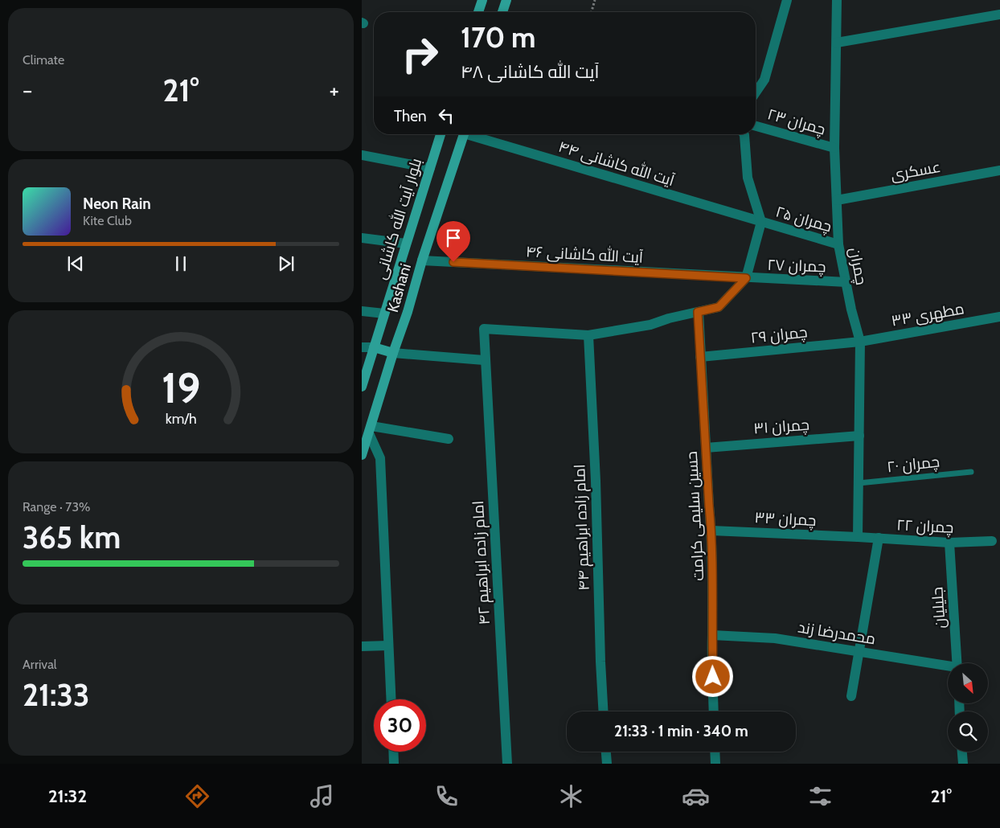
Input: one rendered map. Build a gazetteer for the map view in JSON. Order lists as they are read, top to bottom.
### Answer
{
  "streets": {
    "main road": ["بلوار آیت الله کاشانی", "Kashani"],
    "street": [
      "چمران ۲۳",
      "آیت الله کاشانی ۴۴",
      "عسکری",
      "چمران ۲۵",
      "آیت الله کاشانی ۴۶",
      "چمران ۲۷",
      "چمران",
      "مطهری ۳۳",
      "چمران ۲۹",
      "چمران ۳۱",
      "حسین سلیمی کرامت",
      "چمران ۳۳",
      "چمران ۲۲",
      "امام زاده ابراهیم ۴۴",
      "امام زاده ابراهیم ۴۲",
      "جلیلیان",
      "محمدرضا زند"
    ],
    "lane": ["چمران ۲۰"]
  },
  "crossings": [
    ["چمران ۲۳", "چمران"],
    ["آیت الله کاشانی ۴۴", "چمران ۲۵"],
    ["عسکری", "چمران"],
    ["چمران ۲۵", "چمران"],
    ["آیت الله کاشانی ۴۶", "چمران ۲۷"],
    ["آیت الله کاشانی ۴۶", "Kashani"],
    ["چمران ۲۷", "چمران"],
    ["چمران", "مطهری ۳۳"],
    ["چمران", "چمران ۲۹"],
    ["چمران", "چمران ۳۱"],
    ["چمران", "چمران ۲۰"],
    ["چمران", "چمران ۳۳"],
    ["چمران", "چمران ۲۲"],
    ["مطهری ۳۳", "چمران ۲۹"],
    ["چمران ۲۹", "حسین سلیمی کرامت"],
    ["چمران ۳۱", "حسین سلیمی کرامت"],
    ["حسین سلیمی کرامت", "چمران ۳۳"],
    ["حسین سلیمی کرامت", "محمدرضا زند"],
    ["چمران ۳۳", "چمران ۲۲"],
    ["چمران ۲۲", "جلیلیان"],
    ["امام زاده ابراهیم ۴۴", "امام زاده ابراهیم ۴۲"]
  ],
  "north": "bottom right",
  "page": {
    "tile": [
      "Climate",
      ["Range · 73%", "365 km"],
      ["Arrival", "21:33"]
    ],
    "turn": ["170 m", "آیت الله کاشانی ۴۸"],
    "heat": ["−", "21°", "+"],
    "then": "Then",
    "song": ["Neon Rain", "Kite Club"],
    "limit": "30",
    "trip": "21:33 · 1 min · 340 m",
    "tabs": ["21:32", "21°"],
    "gauge": ["19", "km/h"]
  }
}
